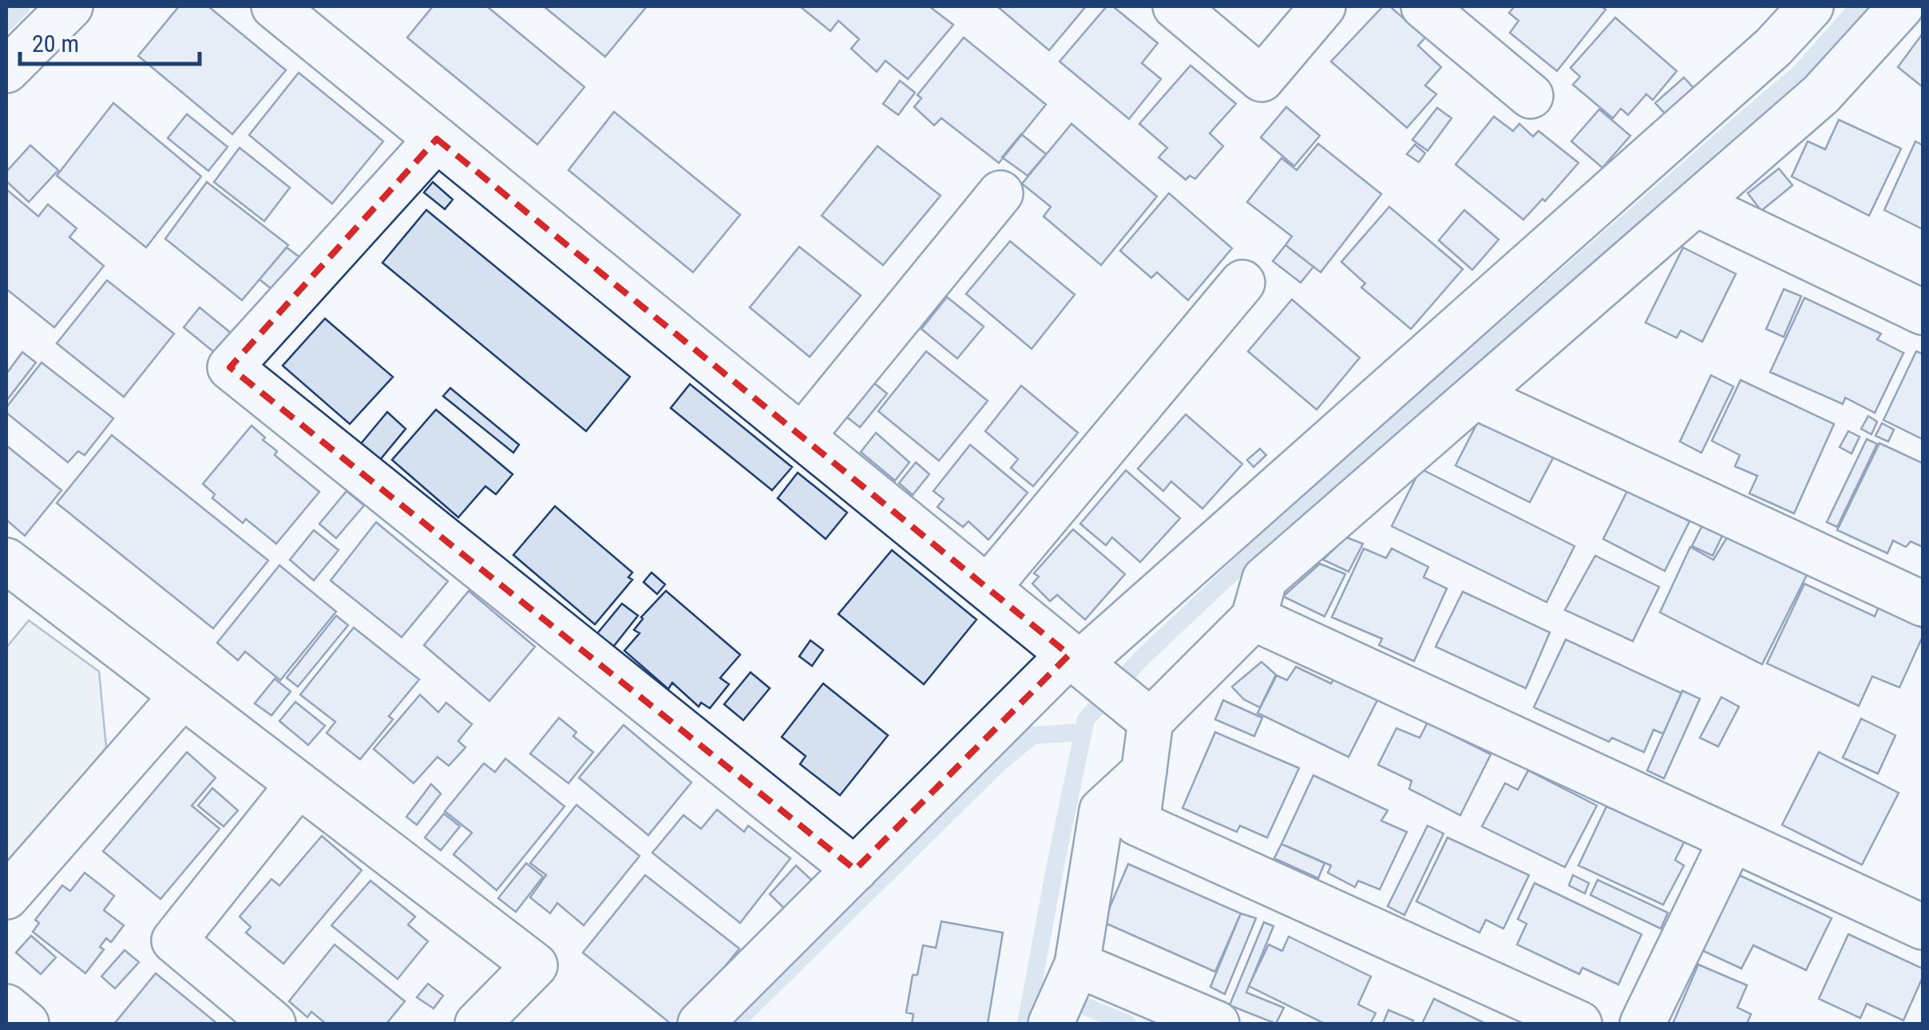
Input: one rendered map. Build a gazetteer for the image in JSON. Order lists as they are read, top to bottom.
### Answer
{
  "scale_bar": "20 m"
}
